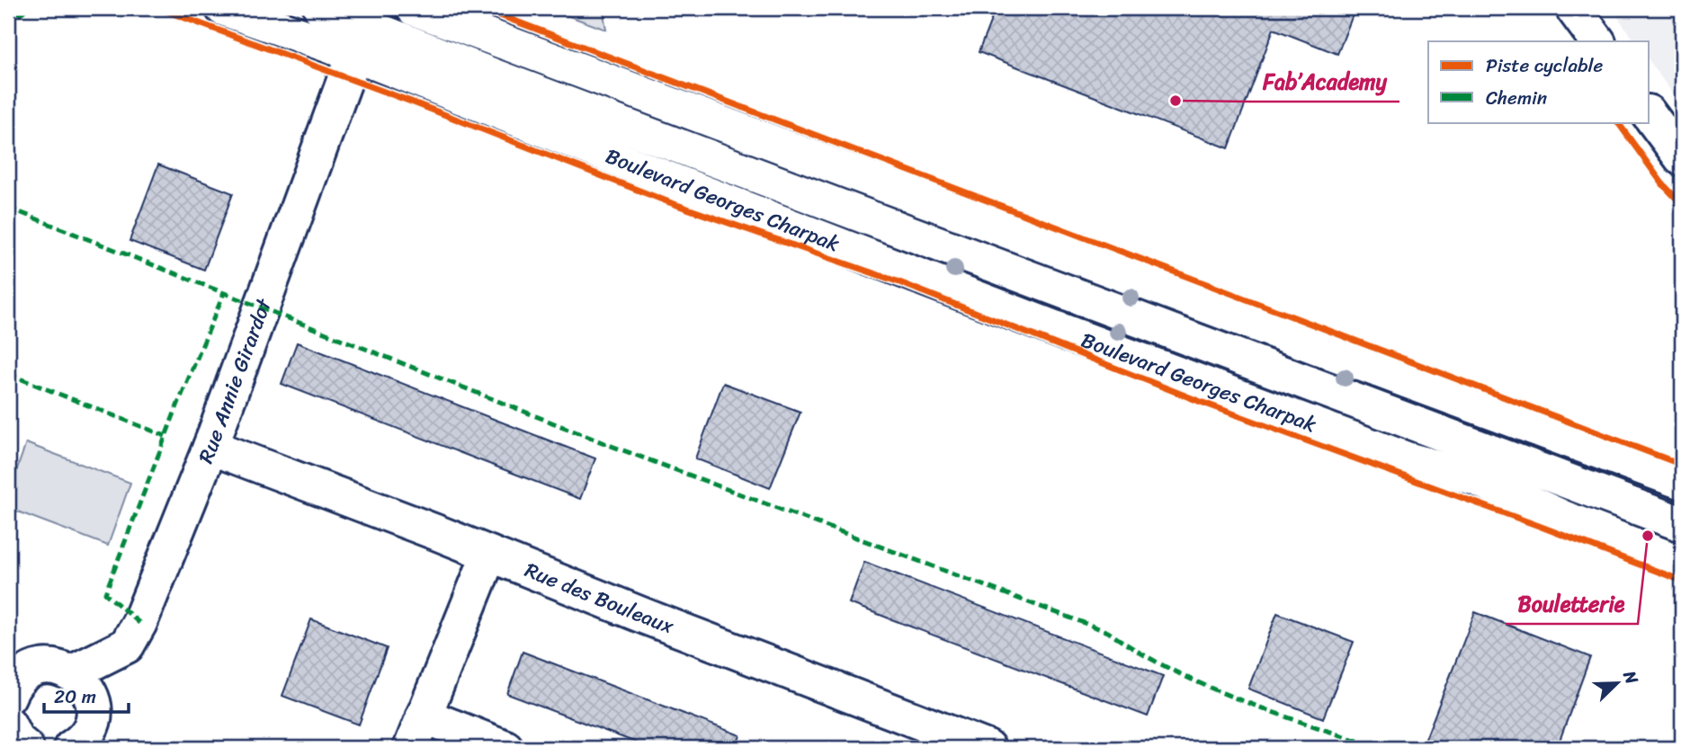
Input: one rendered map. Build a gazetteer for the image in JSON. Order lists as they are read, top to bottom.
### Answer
{
  "streets": {
    "street": ["Boulevard Georges Charpak", "Rue Annie Girardot", "Rue des Bouleaux"]
  },
  "crossings": [
    ["Boulevard Georges Charpak", "Rue Annie Girardot"],
    ["Rue Annie Girardot", "Rue des Bouleaux"]
  ],
  "places": ["Fab’Academy", "Bouletterie"],
  "legend": ["Piste cyclable", "Chemin"],
  "scale_bar": "20 m",
  "north": "top right"
}
